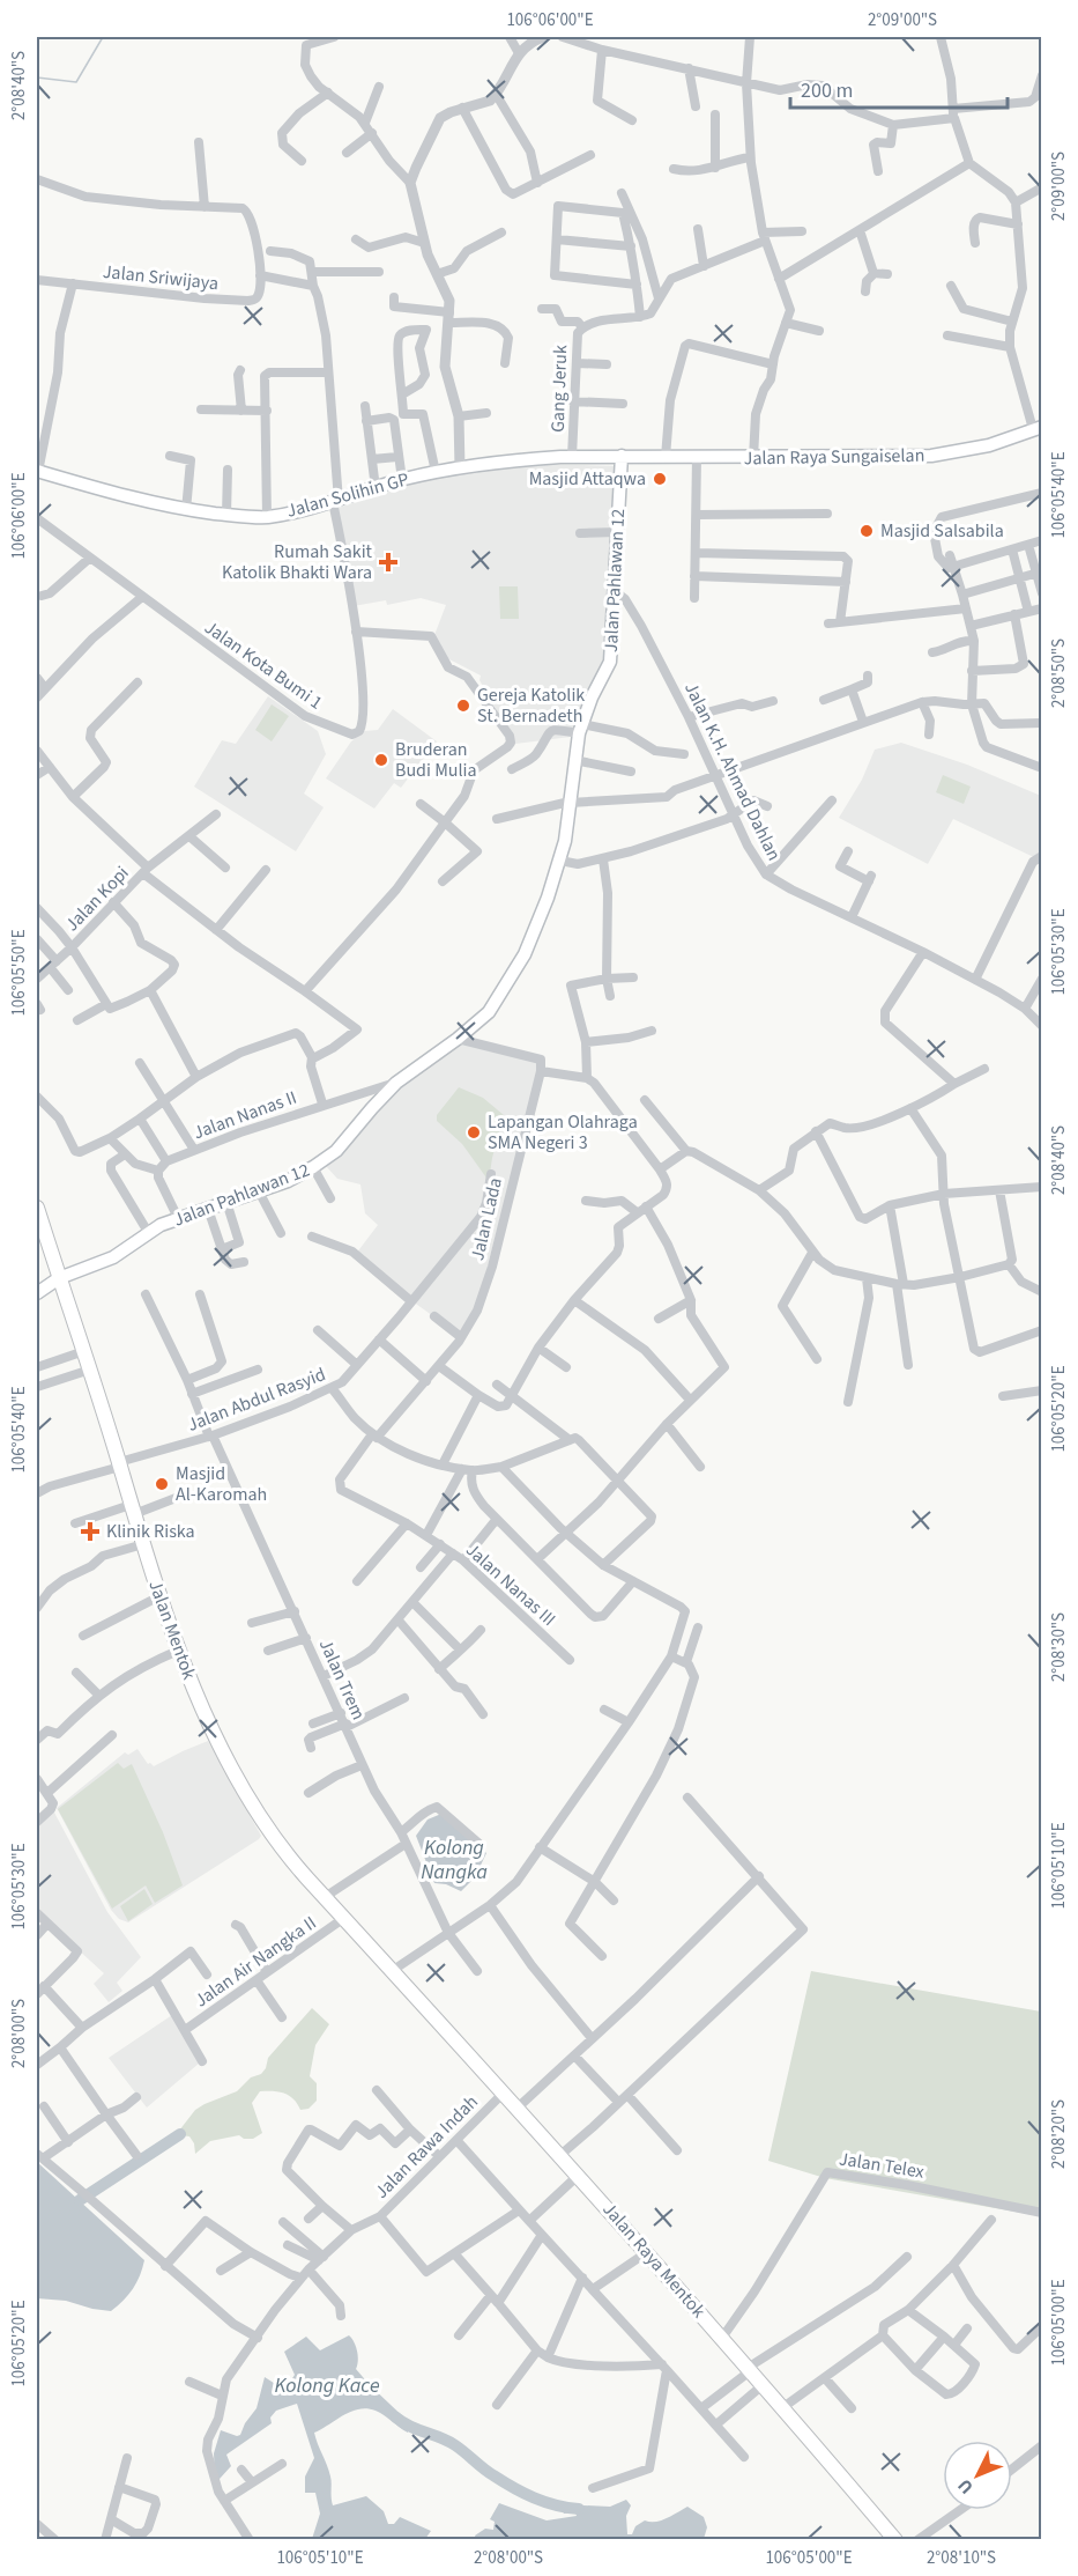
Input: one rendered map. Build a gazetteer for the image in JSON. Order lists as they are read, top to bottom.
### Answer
{
  "streets": {
    "highway": ["Jalan Mentok", "Jalan Raya Mentok"],
    "main road": ["Jalan Raya Sungaiselan", "Jalan Solihin GP", "Jalan Pahlawan 12"],
    "street": [
      "Jalan Sriwijaya",
      "Gang Jeruk",
      "Jalan Kota Bumi 1",
      "Jalan K.H. Ahmad Dahlan",
      "Jalan Kopi",
      "Jalan Nanas II",
      "Jalan Lada",
      "Jalan Abdul Rasyid",
      "Jalan Nanas III",
      "Jalan Trem",
      "Jalan Air Nangka II",
      "Jalan Rawa Indah",
      "Jalan Telex"
    ]
  },
  "crossings": [
    ["Gang Jeruk", "Jalan Solihin GP"],
    ["Jalan Raya Sungaiselan", "Jalan Solihin GP"],
    ["Jalan Raya Sungaiselan", "Jalan Pahlawan 12"],
    ["Jalan Solihin GP", "Jalan Pahlawan 12"],
    ["Jalan Solihin GP", "Jalan Kota Bumi 1"],
    ["Jalan Pahlawan 12", "Jalan K.H. Ahmad Dahlan"],
    ["Jalan Pahlawan 12", "Jalan Nanas II"],
    ["Jalan Pahlawan 12", "Jalan Mentok"],
    ["Jalan Lada", "Jalan Nanas III"],
    ["Jalan Abdul Rasyid", "Jalan Mentok"],
    ["Jalan Abdul Rasyid", "Jalan Trem"],
    ["Jalan Mentok", "Jalan Air Nangka II"],
    ["Jalan Mentok", "Jalan Raya Mentok"],
    ["Jalan Rawa Indah", "Jalan Raya Mentok"],
    ["Jalan Telex", "Jalan Raya Mentok"]
  ],
  "water": ["Kolong Nangka", "Kolong Kace"],
  "places": {
    "other": [
      "Masjid Attaqwa",
      "Masjid Salsabila",
      "Gereja Katolik St. Bernadeth",
      "Bruderan Budi Mulia",
      "Lapangan Olahraga SMA Negeri 3",
      "Masjid Al-Karomah"
    ],
    "health": ["Rumah Sakit Katolik Bhakti Wara", "Klinik Riska"]
  },
  "scale_bar": "200 m",
  "north": "bottom left",
  "coordinates": [
    "106°06'00\"E",
    "2°09'00\"S",
    "2°08'40\"S",
    "106°05'40\"E",
    "2°08'50\"S",
    "106°05'30\"E",
    "106°05'50\"E",
    "106°05'20\"E",
    "2°08'30\"S",
    "106°05'10\"E",
    "2°08'00\"S",
    "2°08'20\"S",
    "106°05'00\"E",
    "2°08'10\"S"
  ]
}
